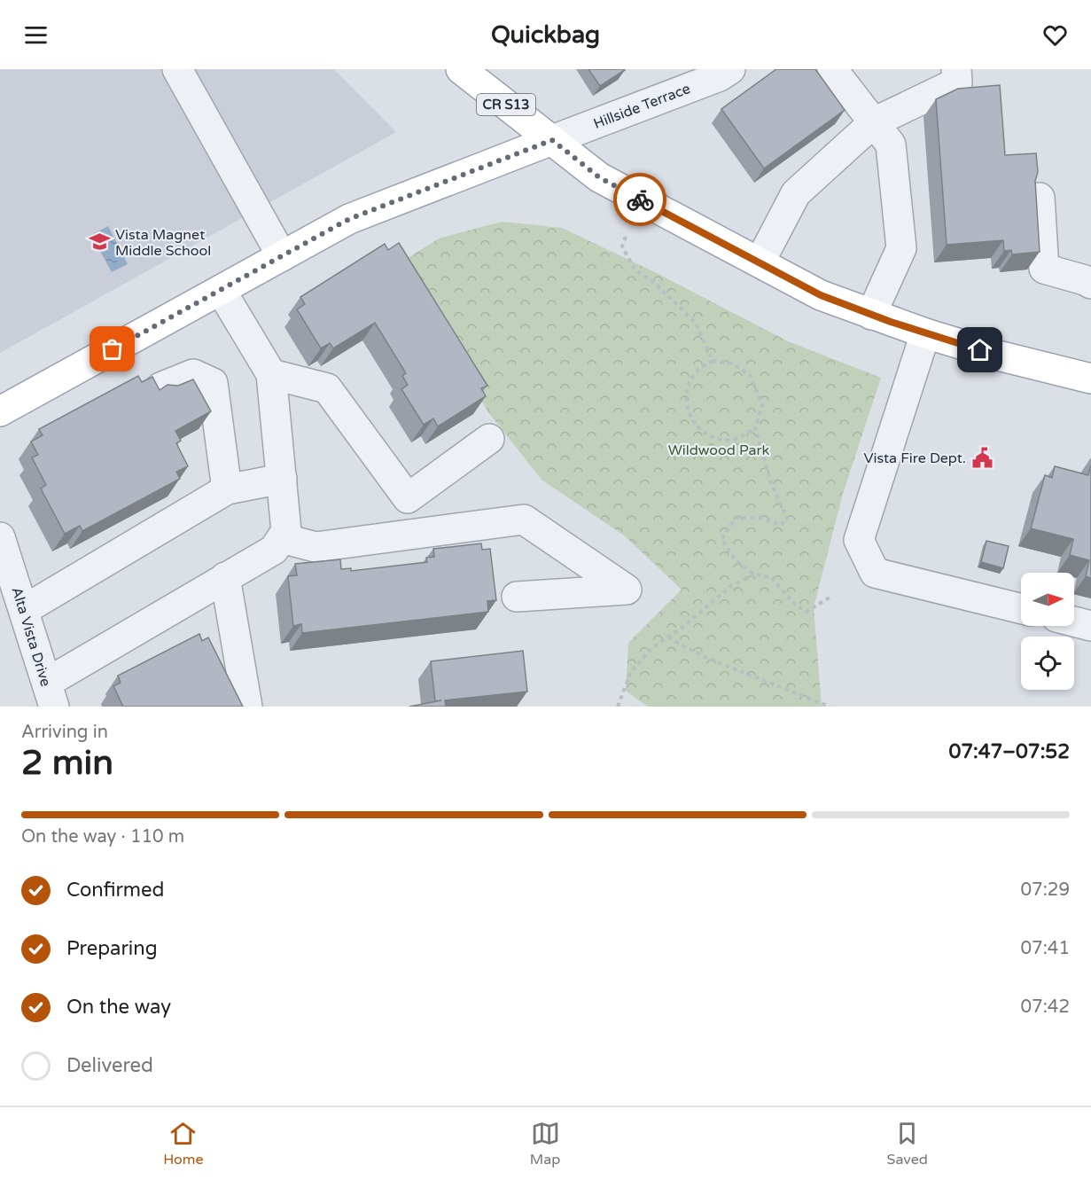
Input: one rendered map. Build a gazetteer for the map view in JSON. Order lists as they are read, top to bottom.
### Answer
{
  "streets": {
    "main road": ["CR S13"],
    "street": ["Hillside Terrace", "Alta Vista Drive"]
  },
  "crossings": [
    ["CR S13", "Hillside Terrace"]
  ],
  "parks": ["Wildwood Park"],
  "places": {
    "school or university": ["Vista Magnet Middle School"],
    "public building": ["Vista Fire Dept."]
  },
  "north": "right",
  "page": {
    "header": "Quickbag",
    "heading": ["2 min", "Arriving in", "07:47–07:52"],
    "bar": "On the way · 110 m",
    "list": [
      ["Confirmed", "07:29"],
      ["Preparing", "07:41"],
      ["On the way", "07:42"],
      "Delivered"
    ],
    "tabs": ["Home", "Map", "Saved"]
  }
}
